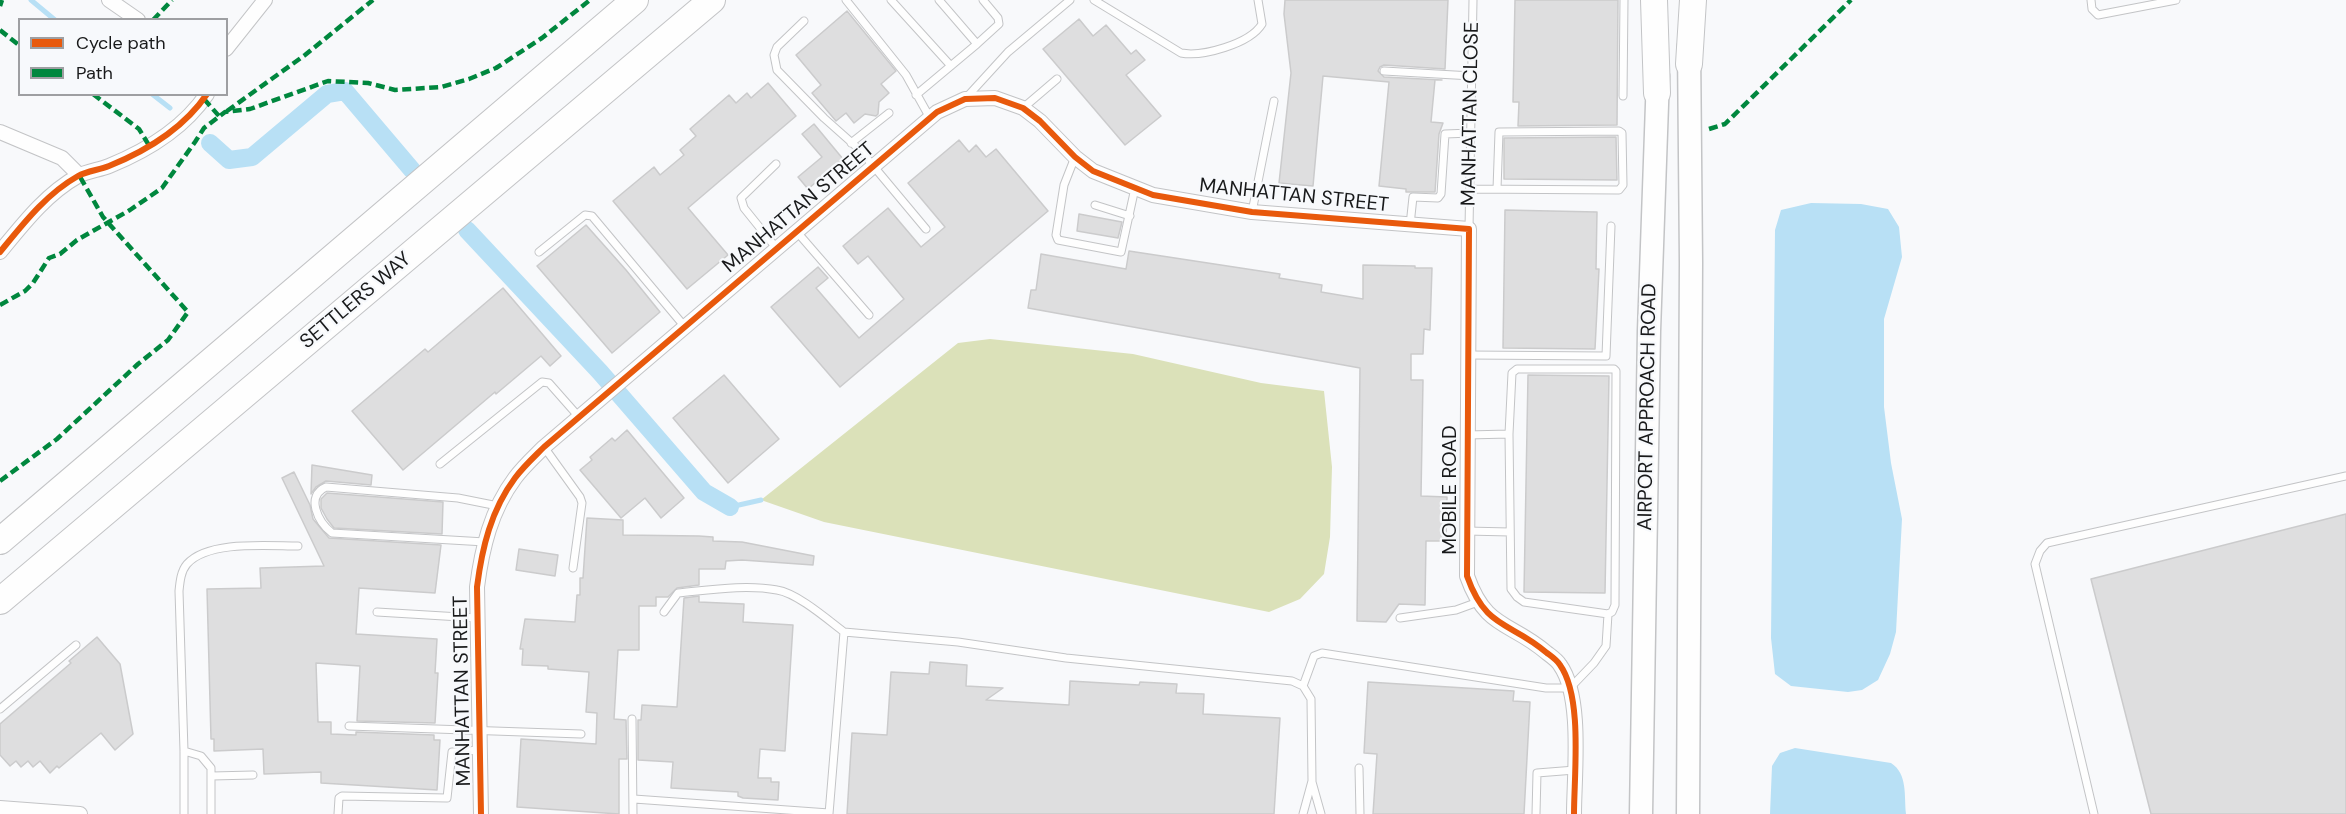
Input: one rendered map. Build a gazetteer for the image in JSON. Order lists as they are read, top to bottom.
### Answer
{
  "streets": {
    "highway": ["SETTLERS WAY"],
    "main road": ["AIRPORT APPROACH ROAD"],
    "street": ["MANHATTAN STREET", "MOBILE ROAD"],
    "lane": ["MANHATTAN CLOSE"]
  },
  "crossings": [
    ["MANHATTAN CLOSE", "MANHATTAN STREET"],
    ["MANHATTAN CLOSE", "MOBILE ROAD"],
    ["MANHATTAN STREET", "MOBILE ROAD"]
  ],
  "legend": ["Cycle path", "Path"]
}
